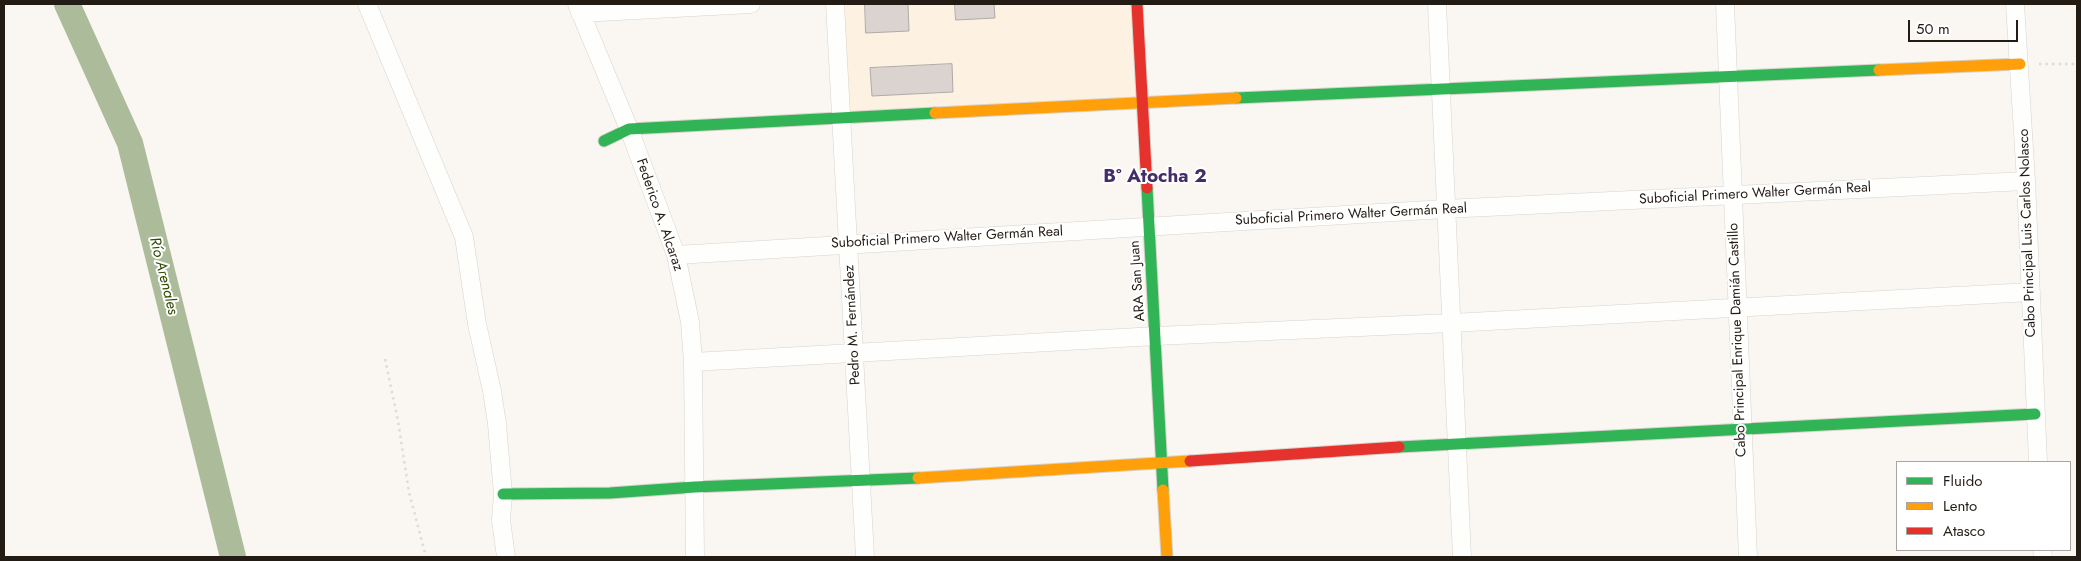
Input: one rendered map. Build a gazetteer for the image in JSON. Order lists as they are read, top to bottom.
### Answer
{
  "streets": {
    "street": [
      "Suboficial Primero Walter Germán Real",
      "Federico A. Alcaraz",
      "Cabo Principal Luis Carlos Nolasco",
      "ARA San Juan",
      "Pedro M. Fernández",
      "Cabo Principal Enrique Damián Castillo"
    ]
  },
  "crossings": [
    ["Suboficial Primero Walter Germán Real", "Federico A. Alcaraz"],
    ["Suboficial Primero Walter Germán Real", "Cabo Principal Luis Carlos Nolasco"],
    ["Suboficial Primero Walter Germán Real", "ARA San Juan"],
    ["Suboficial Primero Walter Germán Real", "Pedro M. Fernández"],
    ["Suboficial Primero Walter Germán Real", "Cabo Principal Enrique Damián Castillo"]
  ],
  "districts": ["Bº Atocha 2"],
  "water": ["Río Arenales"],
  "legend": ["Fluido", "Lento", "Atasco"],
  "scale_bar": "50 m"
}
